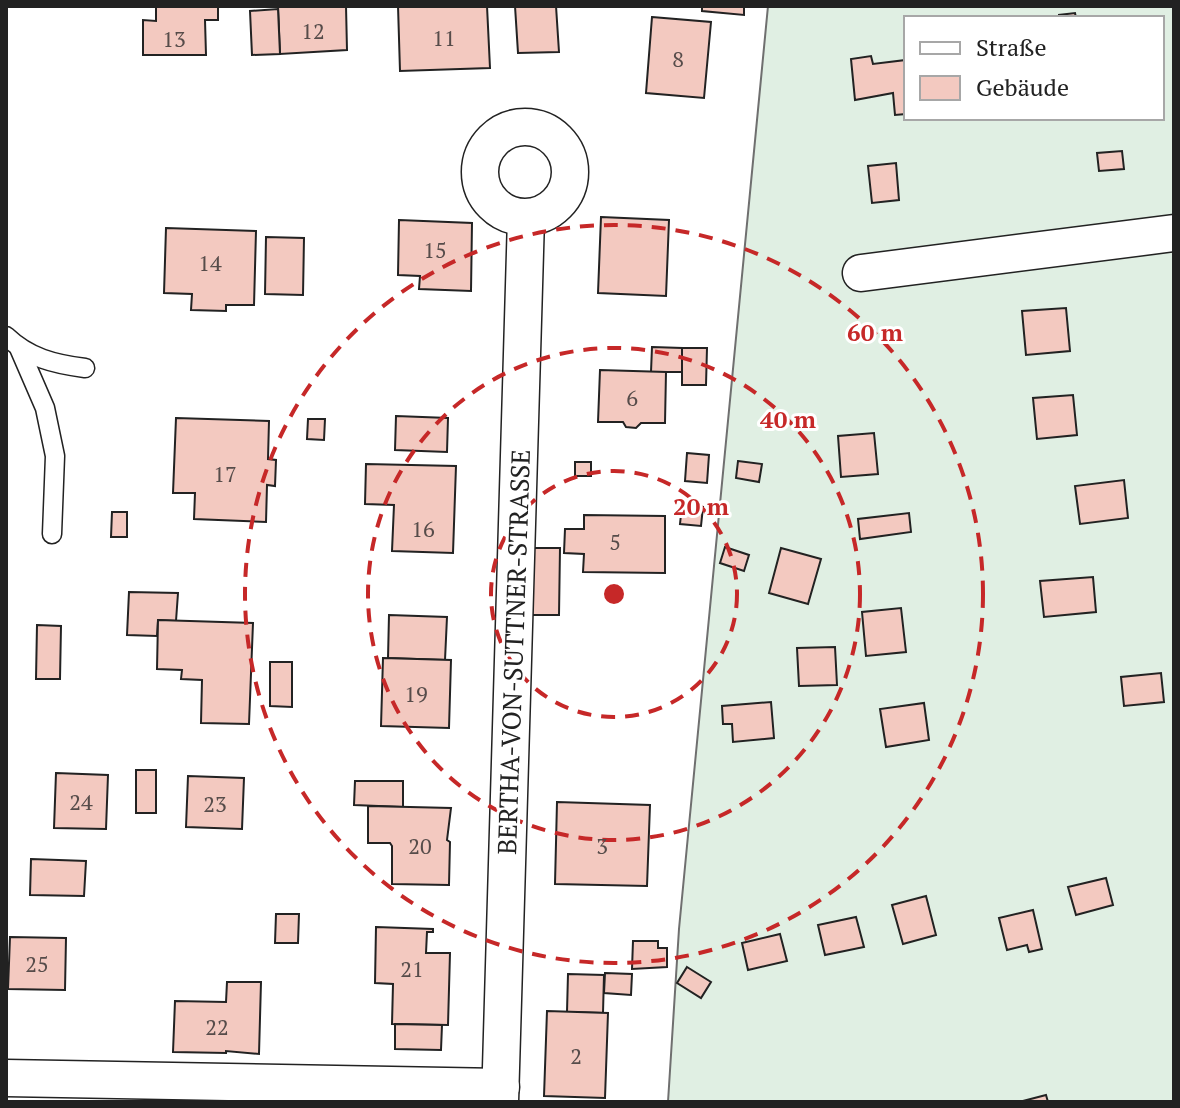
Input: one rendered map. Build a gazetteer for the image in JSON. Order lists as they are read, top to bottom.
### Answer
{
  "streets": {
    "street": ["BERTHA-VON-SUTTNER-STRASSE"]
  },
  "house_numbers": [
    "12",
    "11",
    "13",
    "8",
    "15",
    "14",
    "6",
    "17",
    "16",
    "5",
    "19",
    "24",
    "23",
    "20",
    "3",
    "25",
    "21",
    "22",
    "2"
  ],
  "legend": ["Straße", "Gebäude"],
  "rings": ["60 m", "40 m", "20 m"]
}
